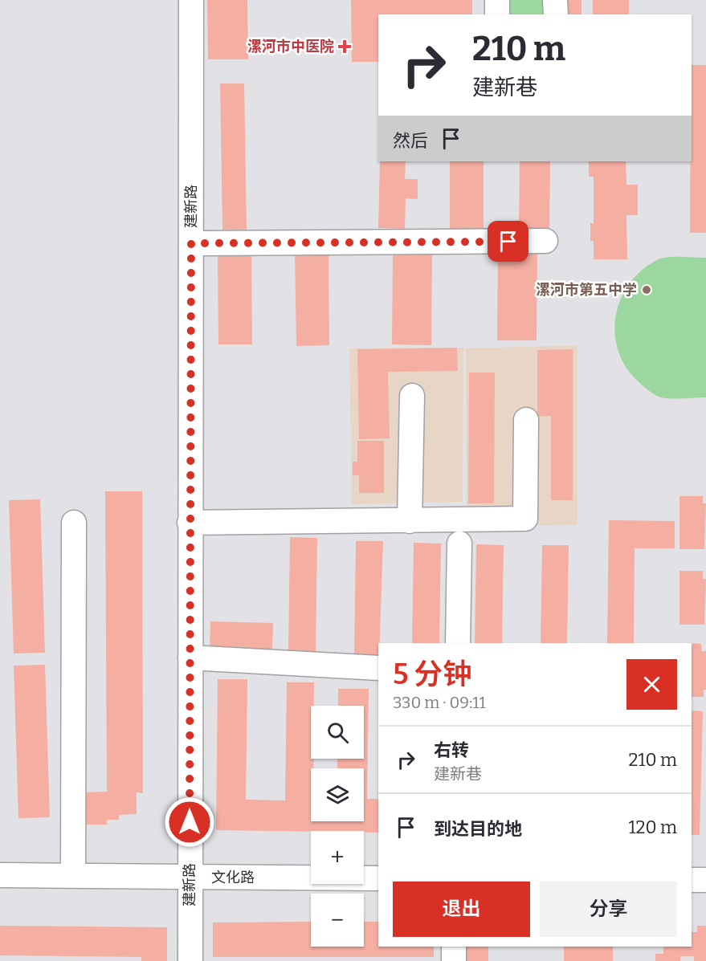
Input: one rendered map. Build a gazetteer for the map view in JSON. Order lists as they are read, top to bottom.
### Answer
{
  "streets": {
    "street": ["建新路", "文化路"]
  },
  "crossings": [
    ["建新路", "文化路"]
  ],
  "places": {
    "health": ["漯河市中医院"],
    "other": ["漯河市第五中学"]
  },
  "page": {
    "turn": ["210 m", "建新巷"],
    "then": "然后",
    "heading": ["5 分钟", "330 m · 09:11"],
    "map_buttons": ["+", "−"],
    "list": [
      {
        "name": "右转",
        "note": "建新巷",
        "value": "210 m"
      },
      {
        "name": "到达目的地",
        "value": "120 m"
      }
    ],
    "buttons": ["退出", "分享"]
  }
}
